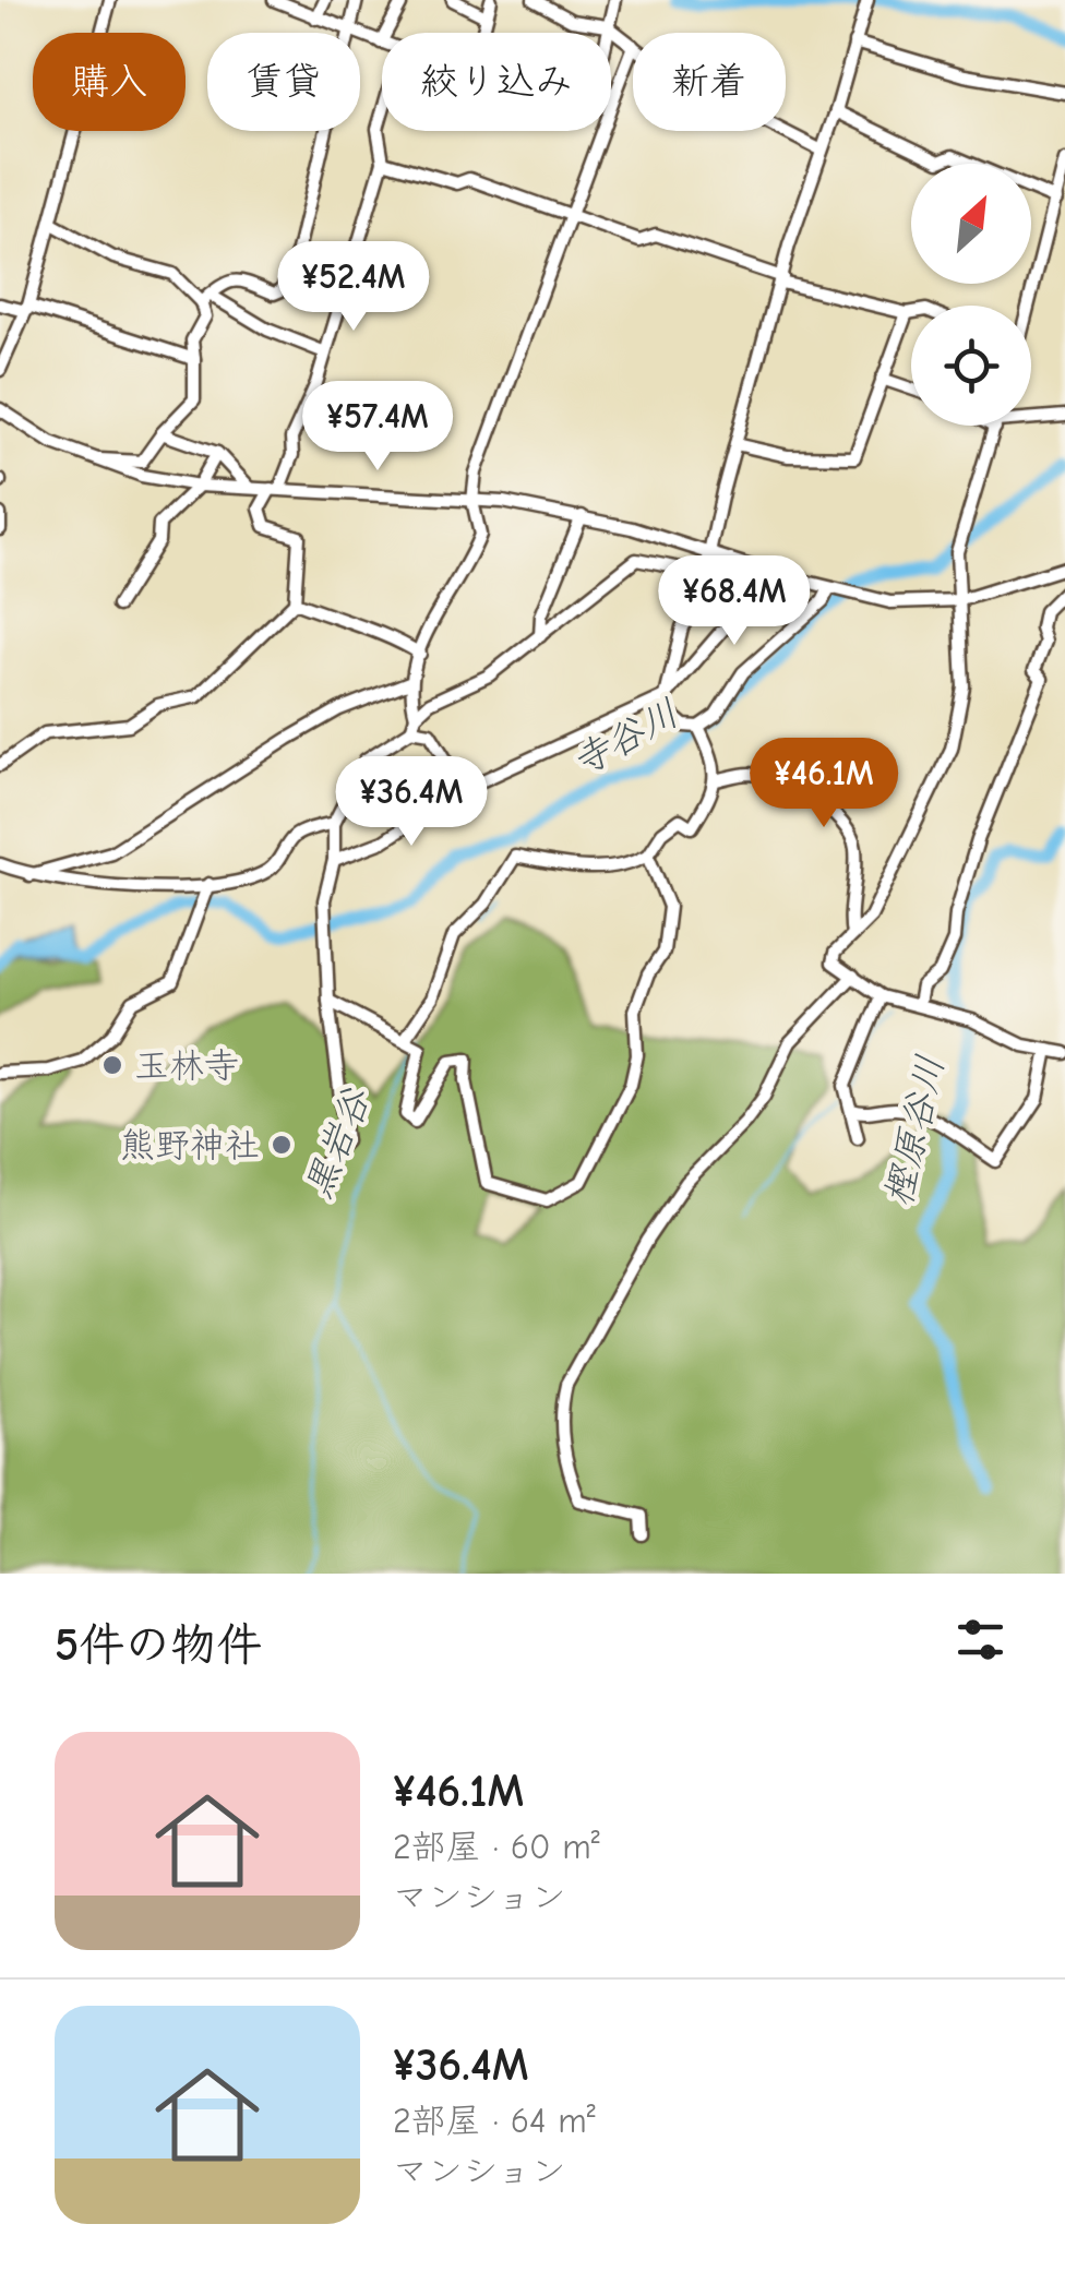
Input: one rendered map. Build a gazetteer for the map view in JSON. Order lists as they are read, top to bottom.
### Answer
{
  "water": ["寺谷川", "樫原谷川", "黒岩谷"],
  "places": ["玉林寺", "熊野神社"],
  "north": "top right",
  "page": {
    "chip": [
      "購入",
      "賃貸",
      "絞り込み",
      "新着"
    ],
    "price": [
      "¥52.4M",
      "¥57.4M",
      "¥68.4M",
      "¥46.1M",
      "¥36.4M"
    ],
    "heading": "5件の物件",
    "list": [
      {
        "name": "¥46.1M",
        "note": "2部屋 · 60 m² · マンション"
      },
      {
        "name": "¥36.4M",
        "note": "2部屋 · 64 m² · マンション"
      }
    ]
  }
}
